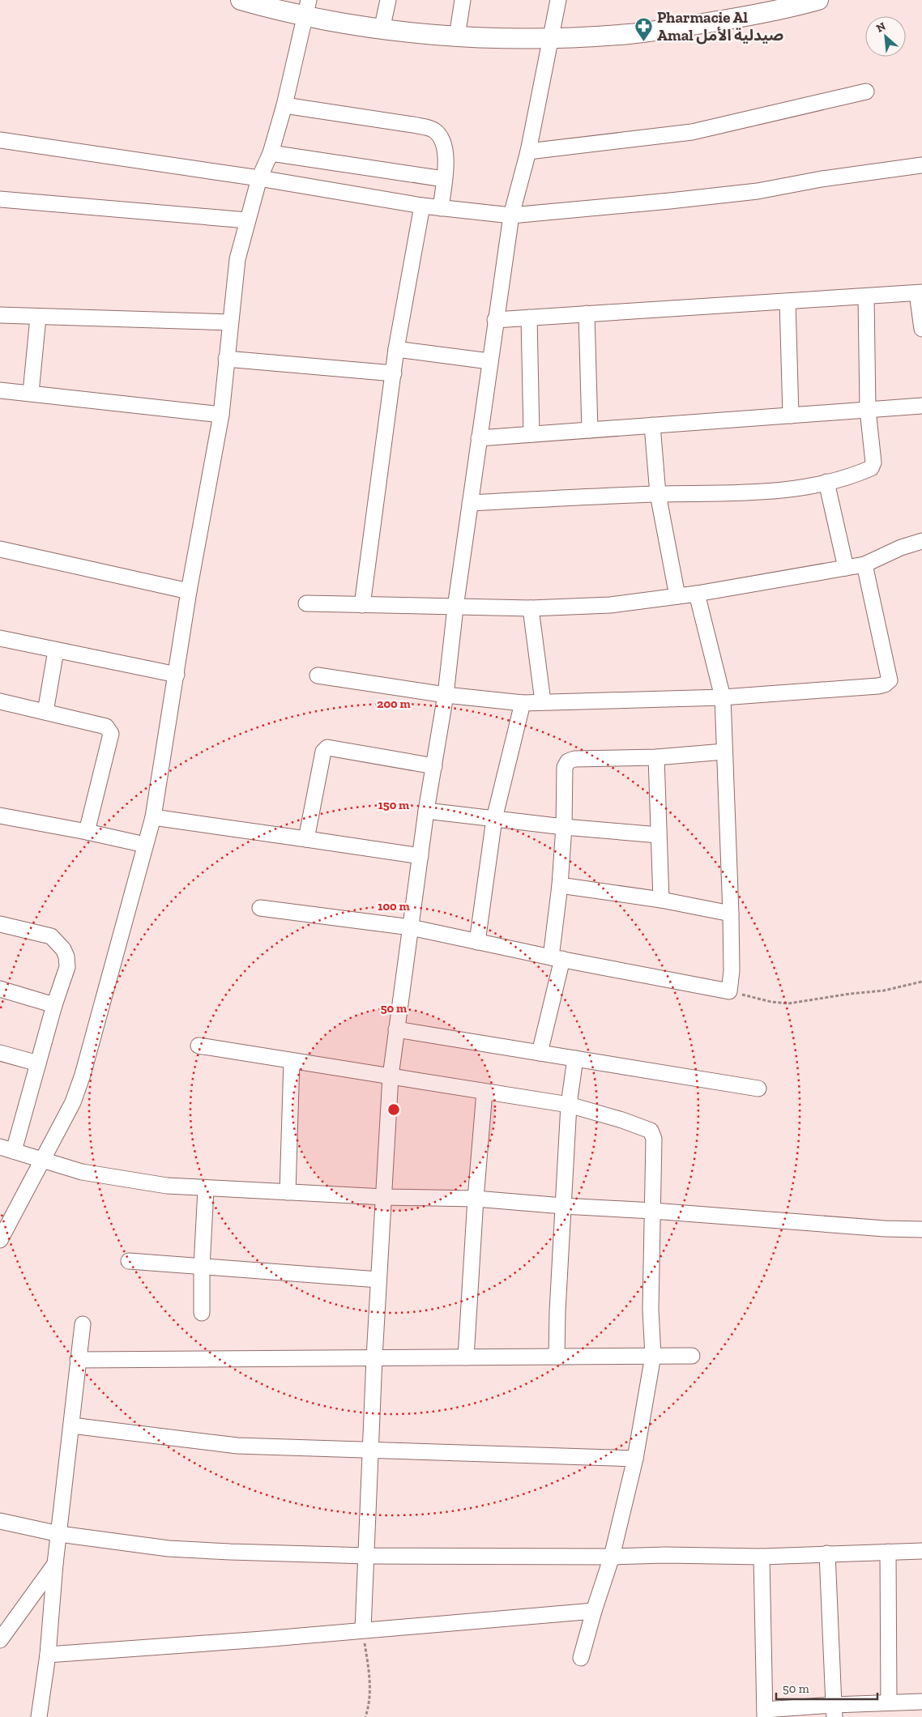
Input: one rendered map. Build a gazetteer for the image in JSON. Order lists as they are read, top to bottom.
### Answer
{
  "places": {
    "pharmacy": ["Pharmacie Al Amal صيدلية الأمل"]
  },
  "scale_bar": "50 m",
  "north": "top left",
  "rings": [
    "200 m",
    "150 m",
    "100 m",
    "50 m"
  ]
}
